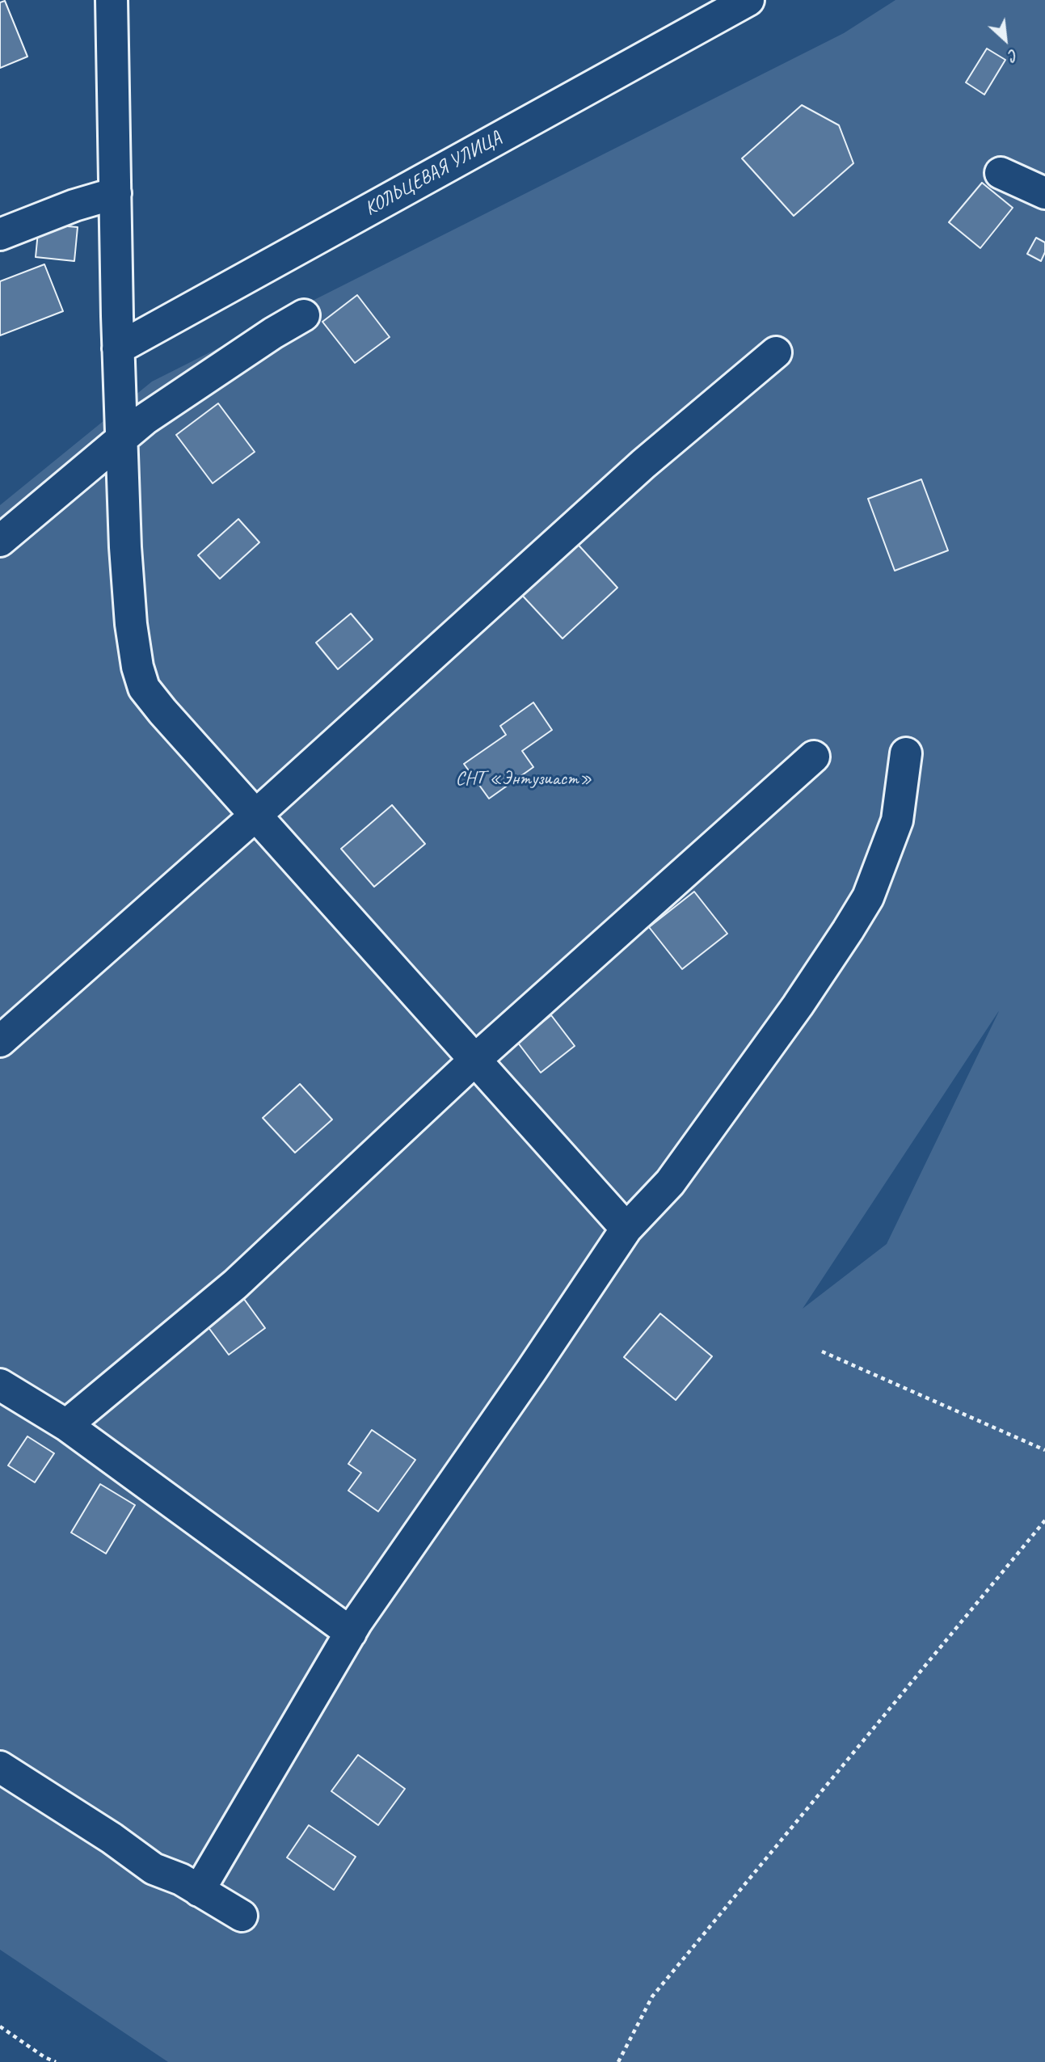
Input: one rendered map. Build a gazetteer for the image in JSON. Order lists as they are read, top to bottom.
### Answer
{
  "streets": {
    "street": ["КОЛЬЦЕВАЯ УЛИЦА"]
  },
  "parks": ["СНТ «Энтузиаст»"],
  "north": "bottom right"
}
